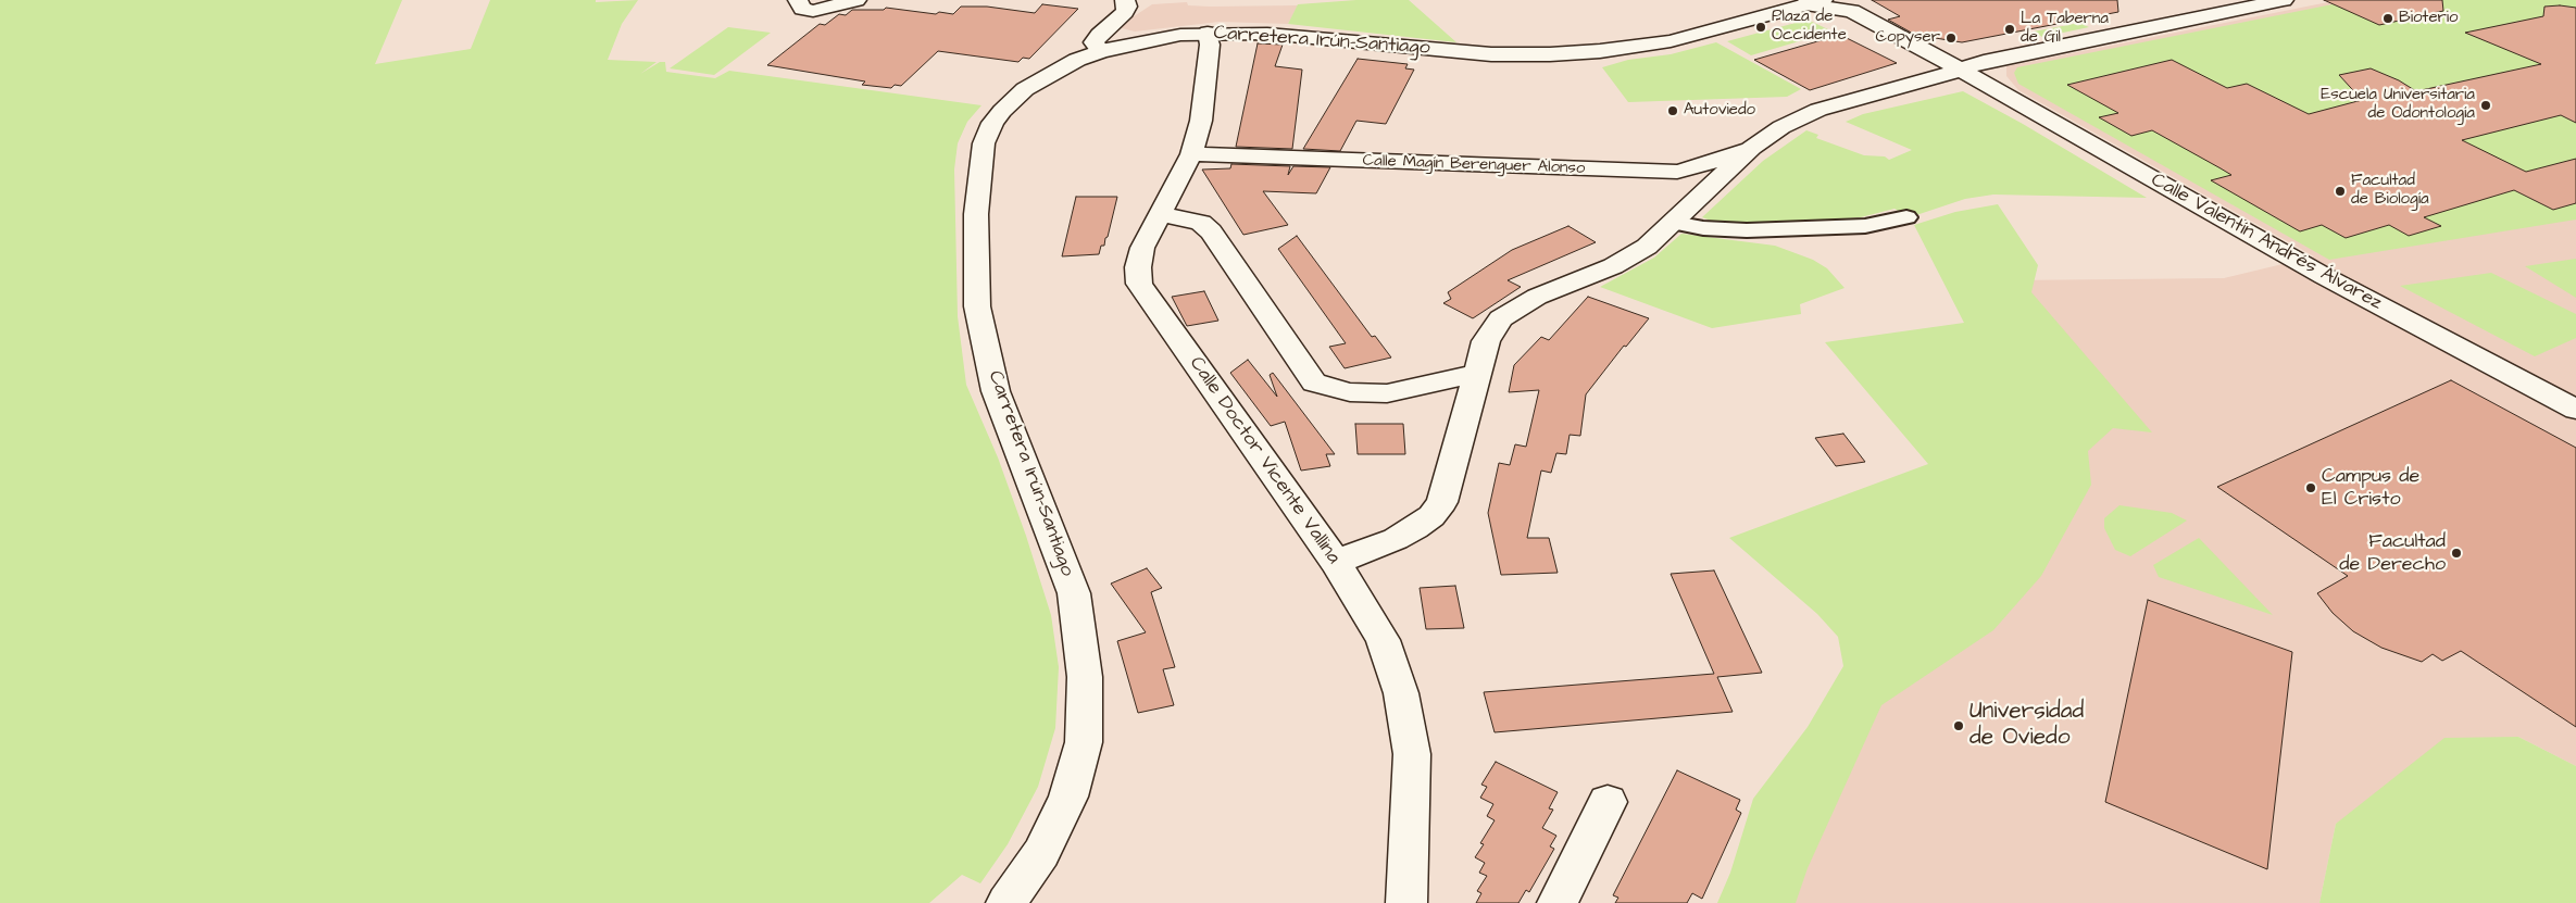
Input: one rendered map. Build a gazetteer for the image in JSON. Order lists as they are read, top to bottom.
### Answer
{
  "streets": {
    "main road": [
      "Carretera Irún-Santiago",
      "Calle Magín Berenguer Alonso",
      "Calle Valentín Andrés Álvarez",
      "Calle Doctor Vicente Vallina"
    ]
  },
  "crossings": [
    ["Carretera Irún-Santiago", "Calle Doctor Vicente Vallina"],
    ["Calle Magín Berenguer Alonso", "Calle Doctor Vicente Vallina"]
  ],
  "places": [
    "Bioterio",
    "Plaza de Occidente",
    "La Taberna de Gil",
    "Copyser",
    "Escuela Universitaria de Odontología",
    "Autoviedo",
    "Facultad de Biología",
    "Campus de El Cristo",
    "Facultad de Derecho",
    "Universidad de Oviedo"
  ]
}
